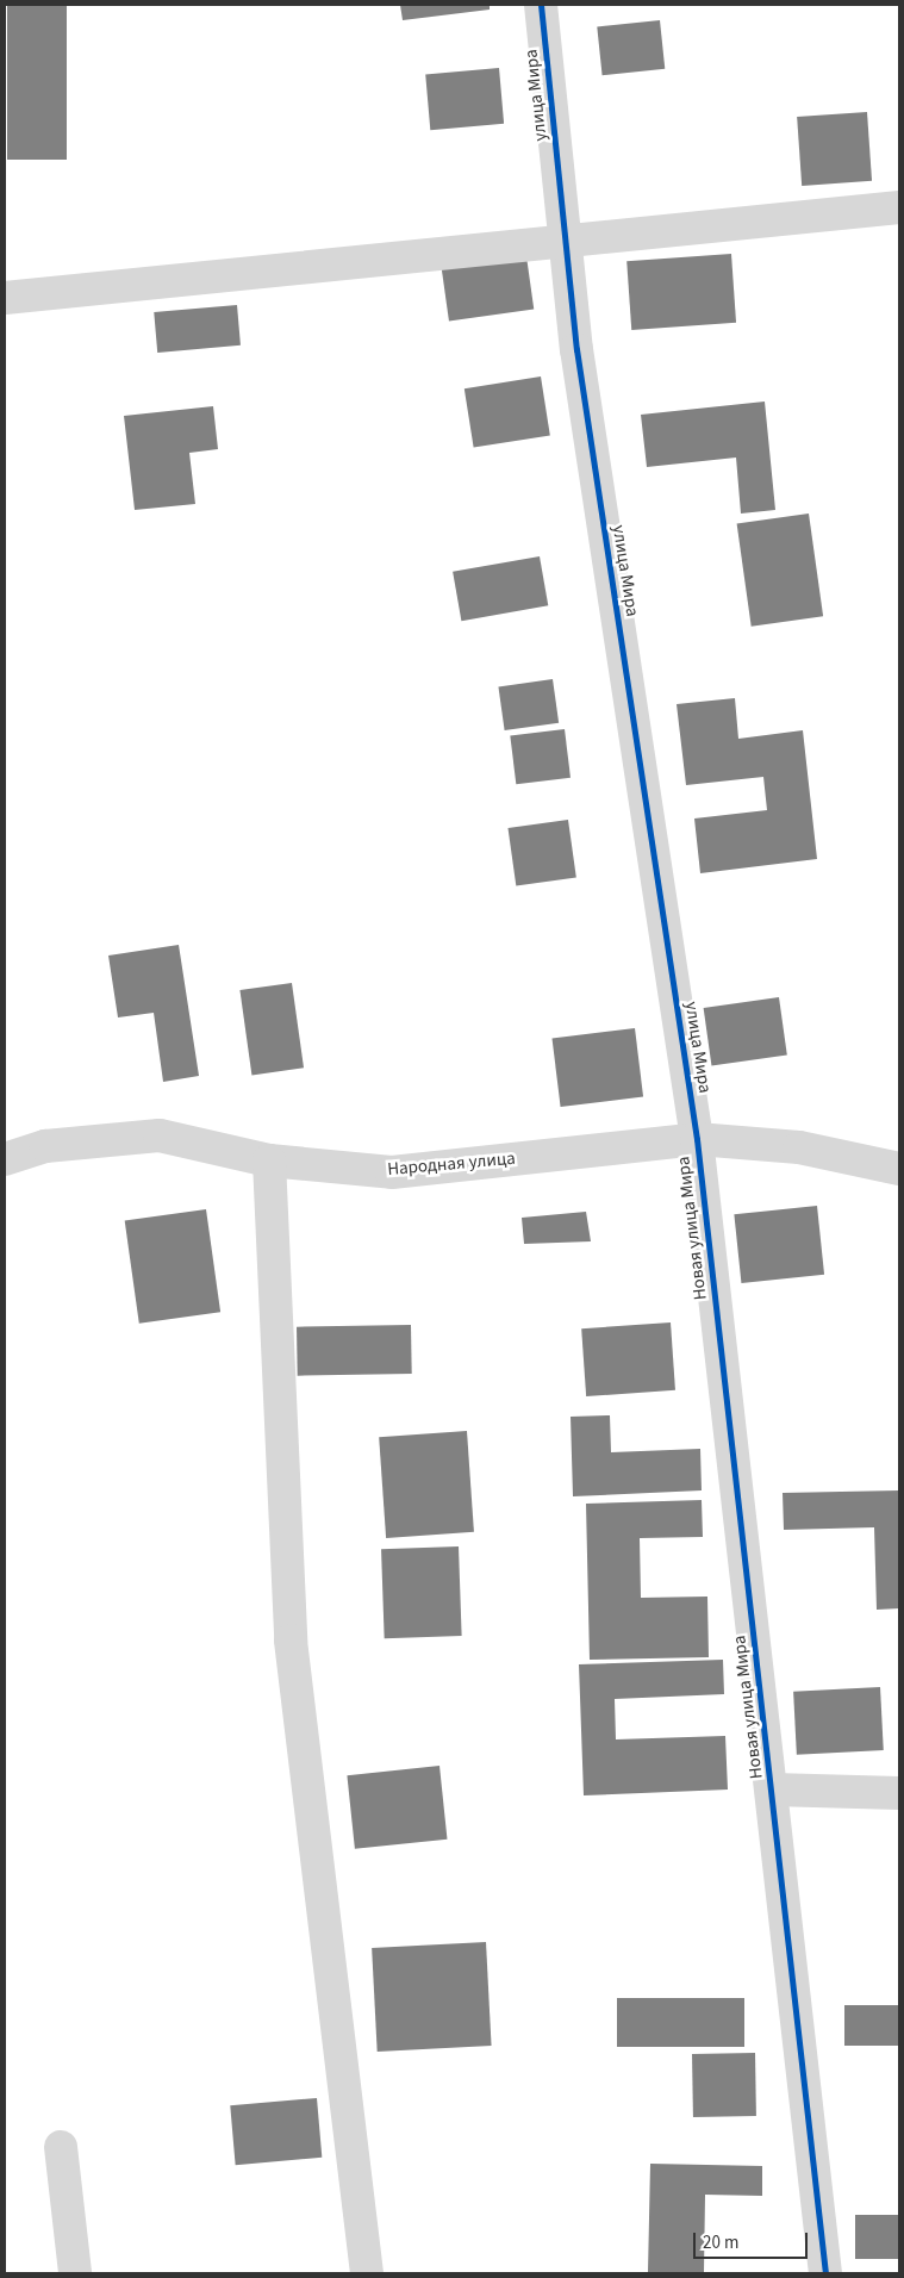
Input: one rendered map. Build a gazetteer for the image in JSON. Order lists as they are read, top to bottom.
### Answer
{
  "streets": {
    "street": ["улица Мира", "Народная улица", "Новая улица Мира"]
  },
  "crossings": [
    ["улица Мира", "Народная улица"],
    ["улица Мира", "Новая улица Мира"],
    ["Народная улица", "Новая улица Мира"]
  ],
  "scale_bar": "20 m"
}
